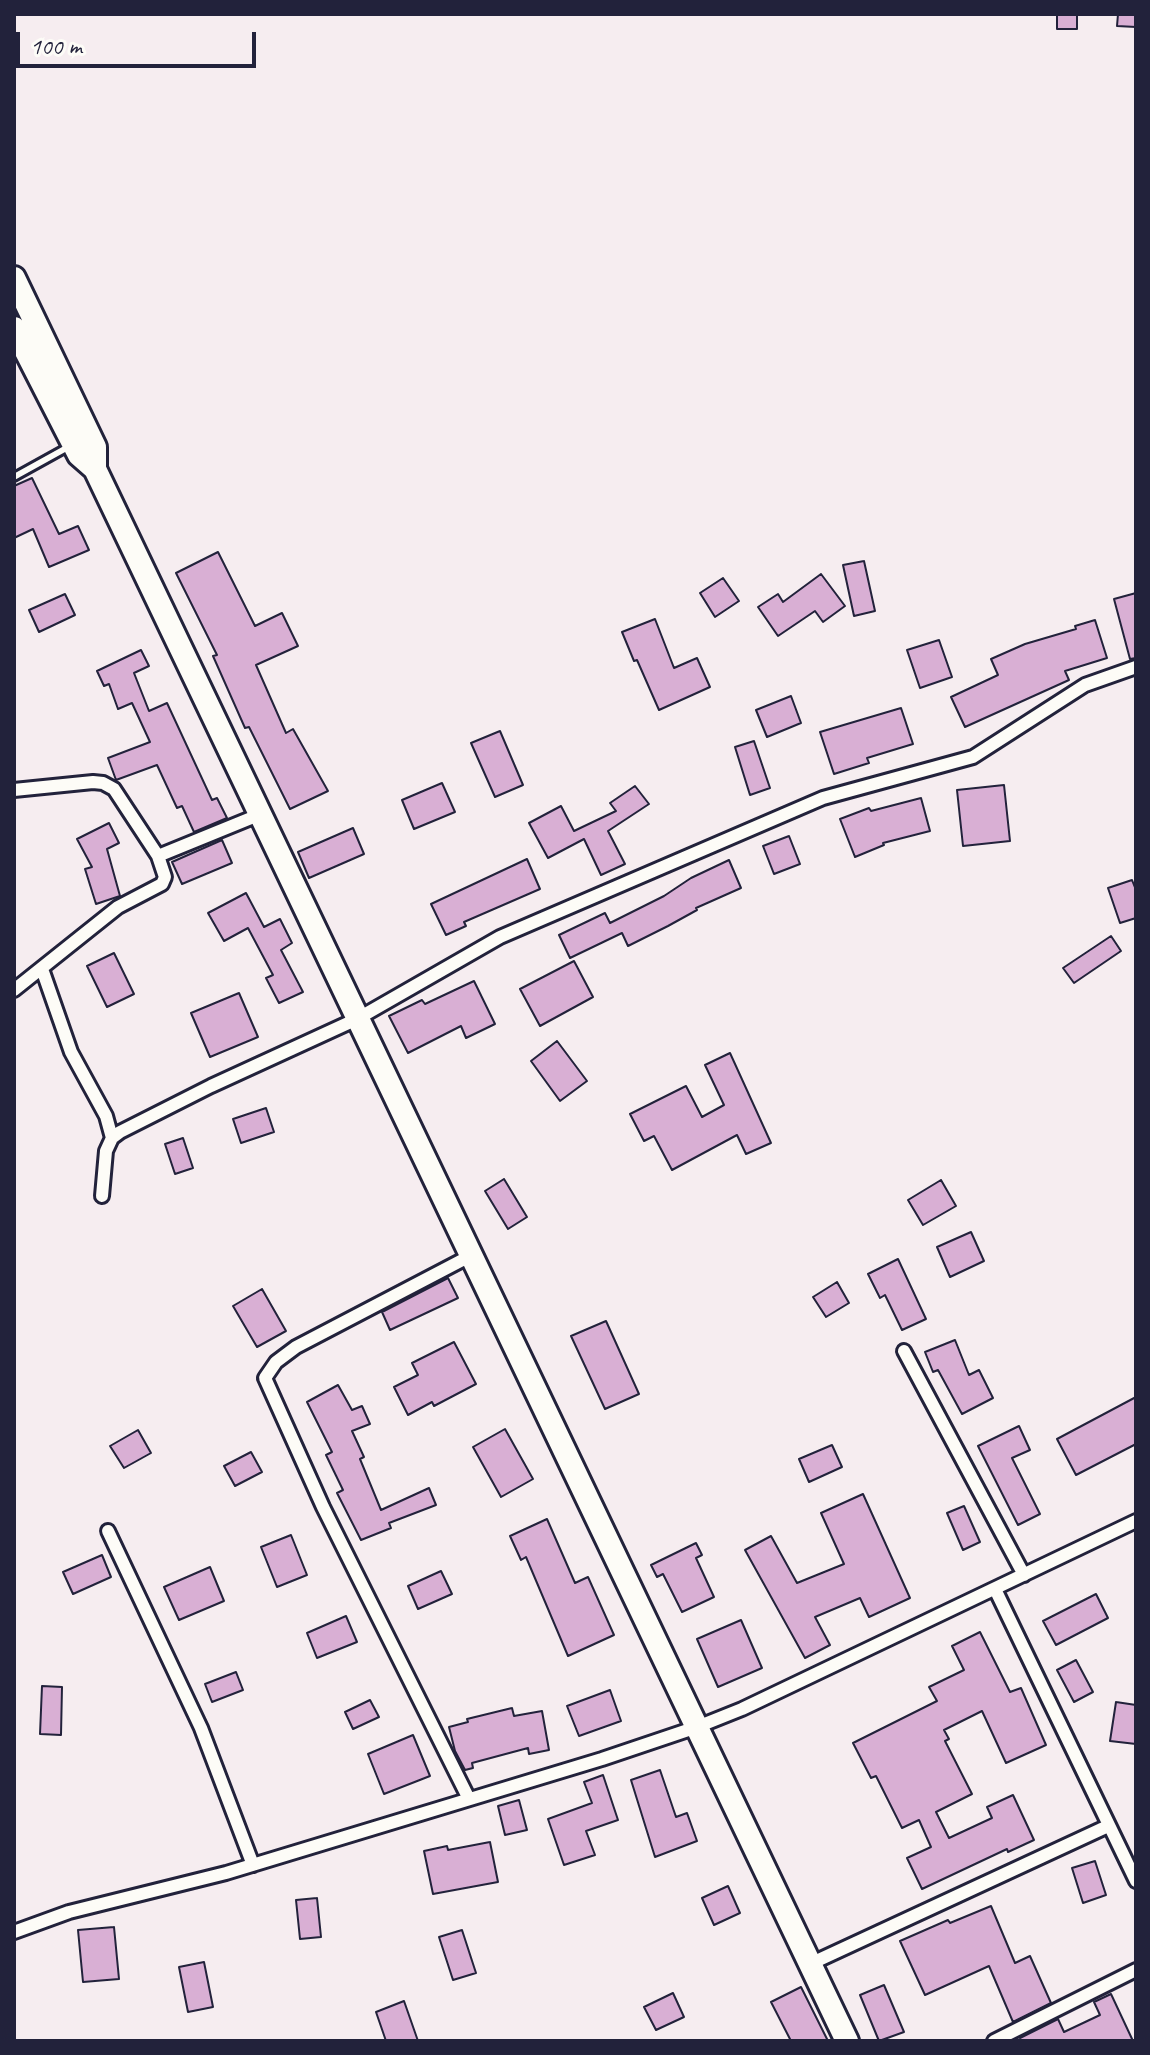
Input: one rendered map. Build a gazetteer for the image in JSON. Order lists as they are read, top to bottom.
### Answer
{
  "scale_bar": "100 m"
}
